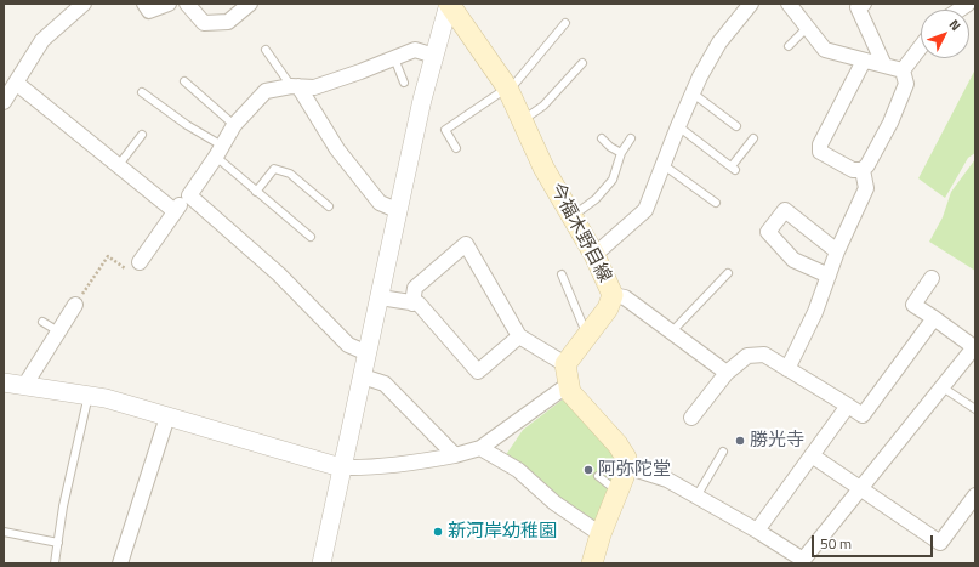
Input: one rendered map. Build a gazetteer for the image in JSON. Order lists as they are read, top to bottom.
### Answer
{
  "streets": {
    "main road": ["今福木野目線"]
  },
  "places": ["勝光寺", "阿弥陀堂", "新河岸幼稚園"],
  "scale_bar": "50 m",
  "north": "top right"
}
